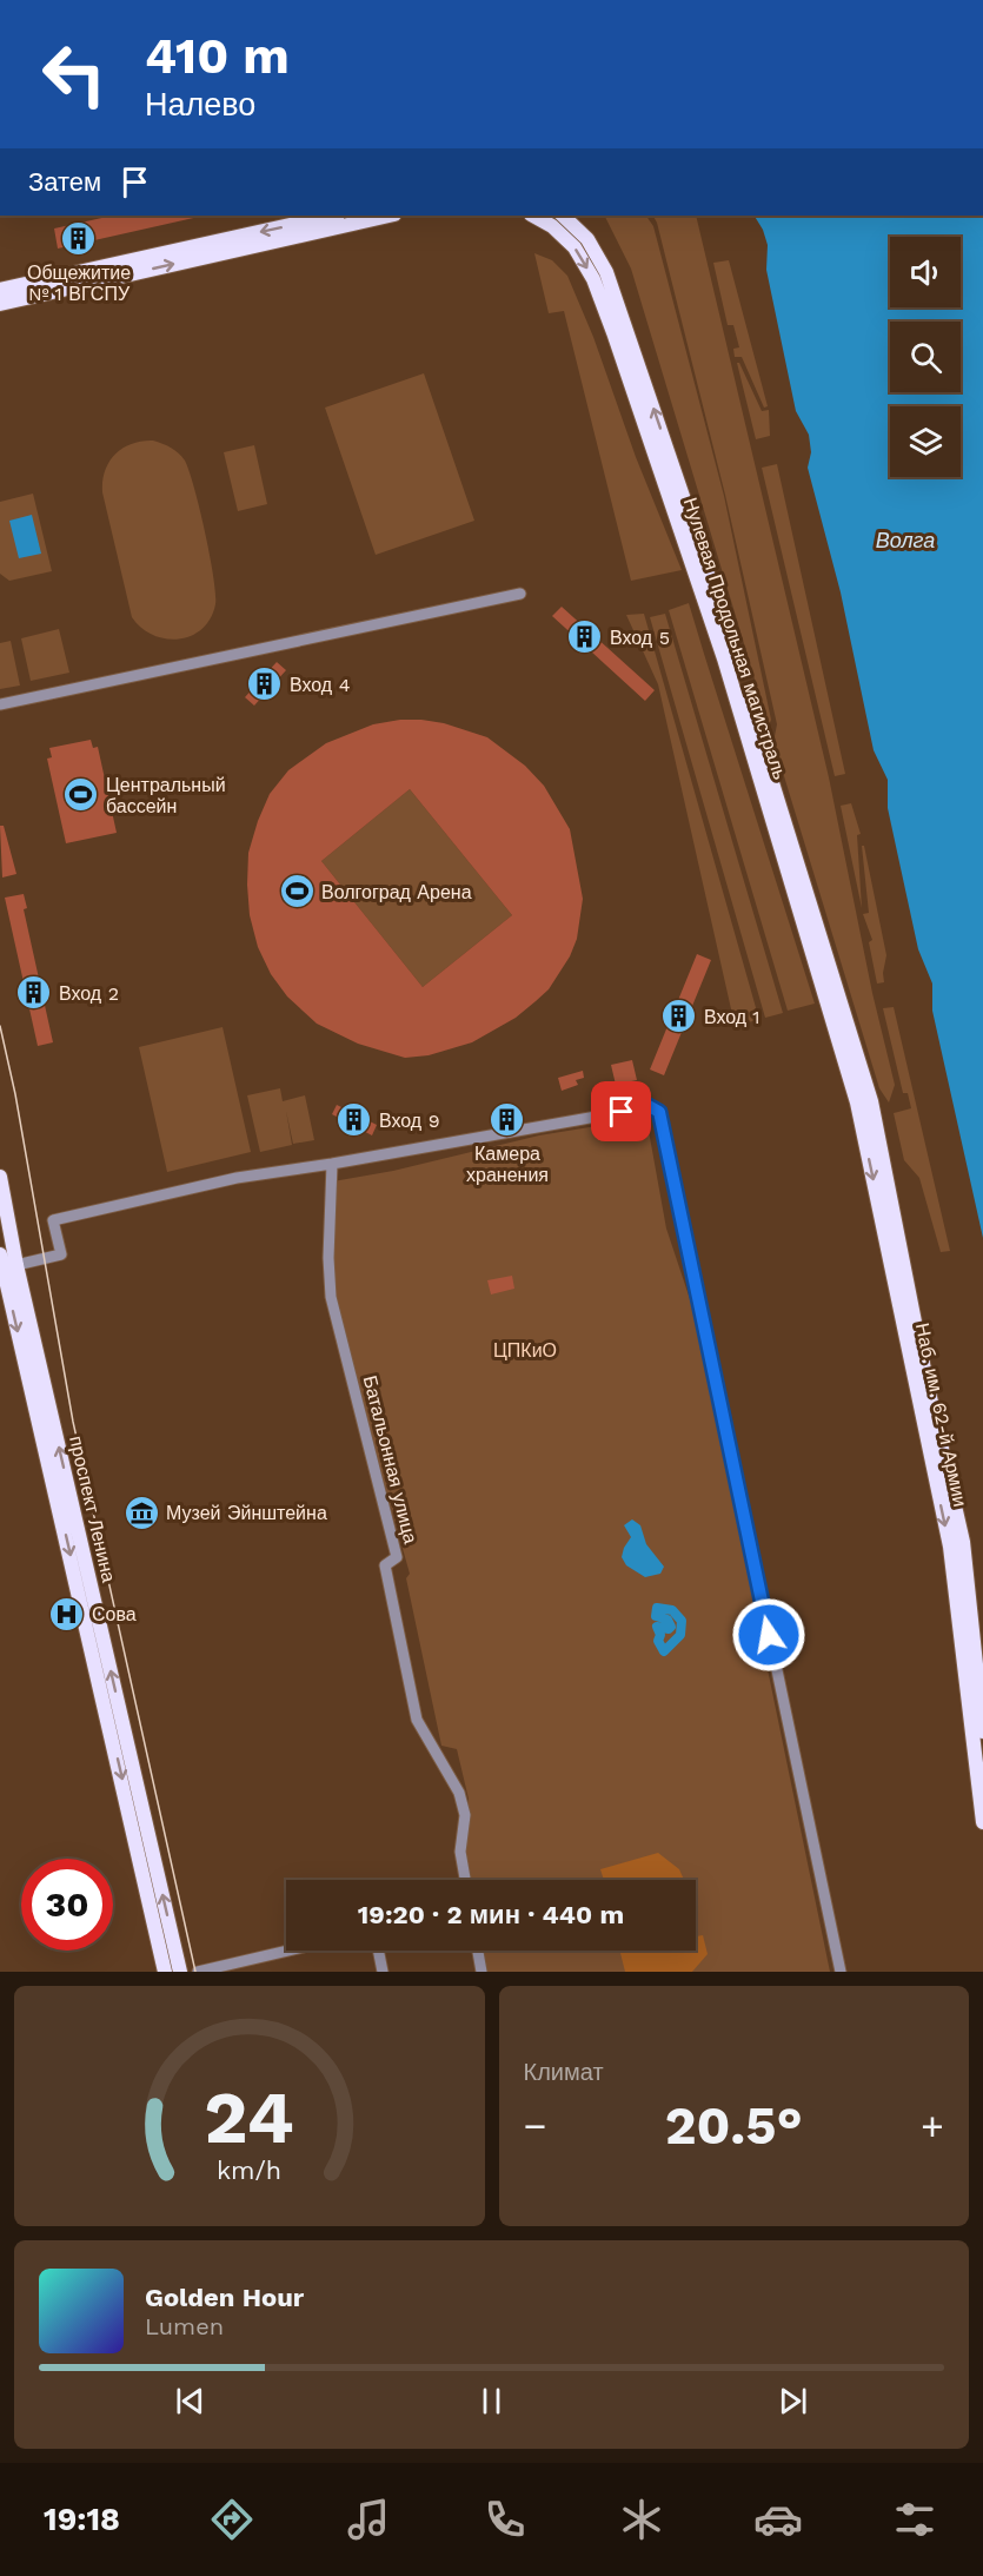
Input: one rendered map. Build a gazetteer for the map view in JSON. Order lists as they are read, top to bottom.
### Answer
{
  "streets": {
    "main road": ["Нулевая Продольная магистраль", "Наб. им. 62-й Армии", "проспект Ленина"],
    "street": ["Батальонная улица"]
  },
  "crossings": [
    ["Нулевая Продольная магистраль", "Наб. им. 62-й Армии"]
  ],
  "water": ["Волга"],
  "parks": ["ЦПКиО"],
  "places": {
    "building": [
      "Общежитие № 1 ВГСПУ",
      "Вход 5",
      "Вход 4",
      "Вход 2",
      "Вход 1",
      "Вход 9",
      "Камера хранения"
    ],
    "sports": ["Центральный бассейн", "Волгоград Арена"],
    "museum": ["Музей Эйнштейна"],
    "hospital": ["Сова"]
  },
  "page": {
    "turn": ["410 m", "Налево"],
    "then": "Затем",
    "limit": "30",
    "trip": "19:20 · 2 мин · 440 m",
    "tile": "Климат",
    "heat": ["−", "20.5°", "+"],
    "song": ["Golden Hour", "Lumen"],
    "tabs": "19:18",
    "gauge": ["24", "km/h"]
  }
}
